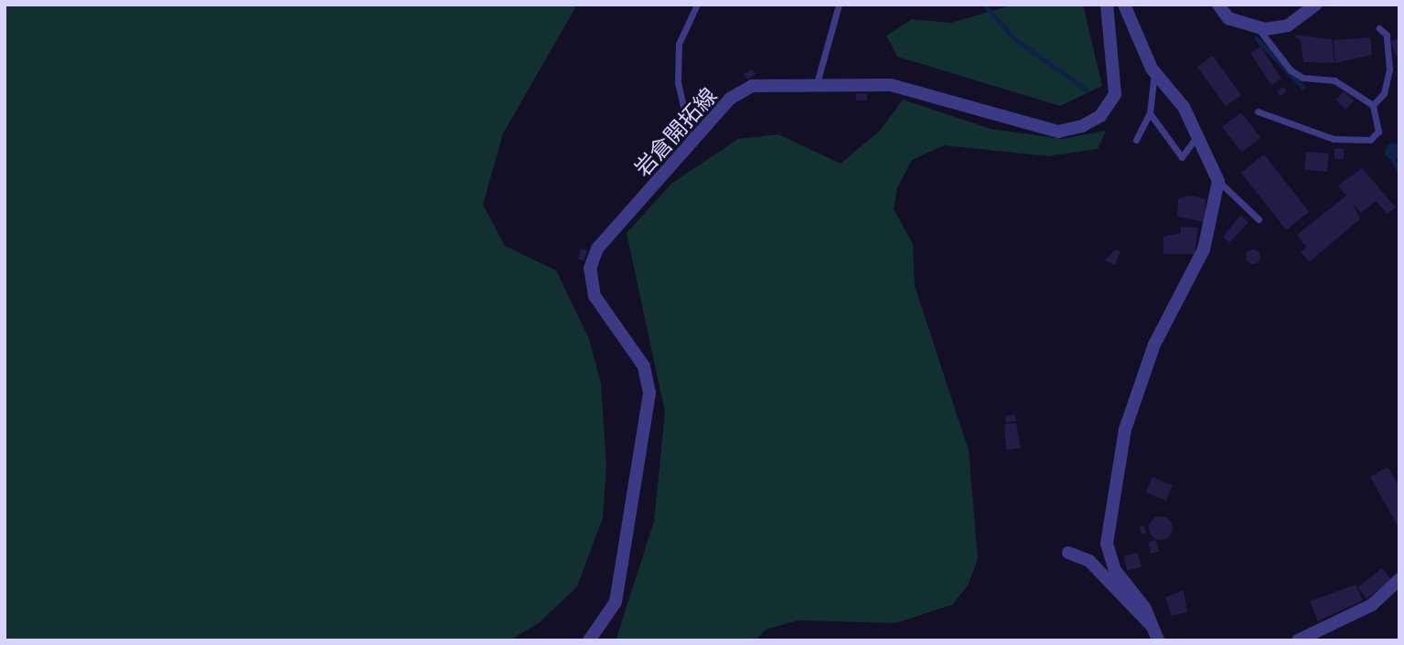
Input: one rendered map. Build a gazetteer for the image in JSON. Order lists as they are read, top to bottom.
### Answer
{
  "streets": {
    "street": ["岩倉開拓線"]
  }
}
